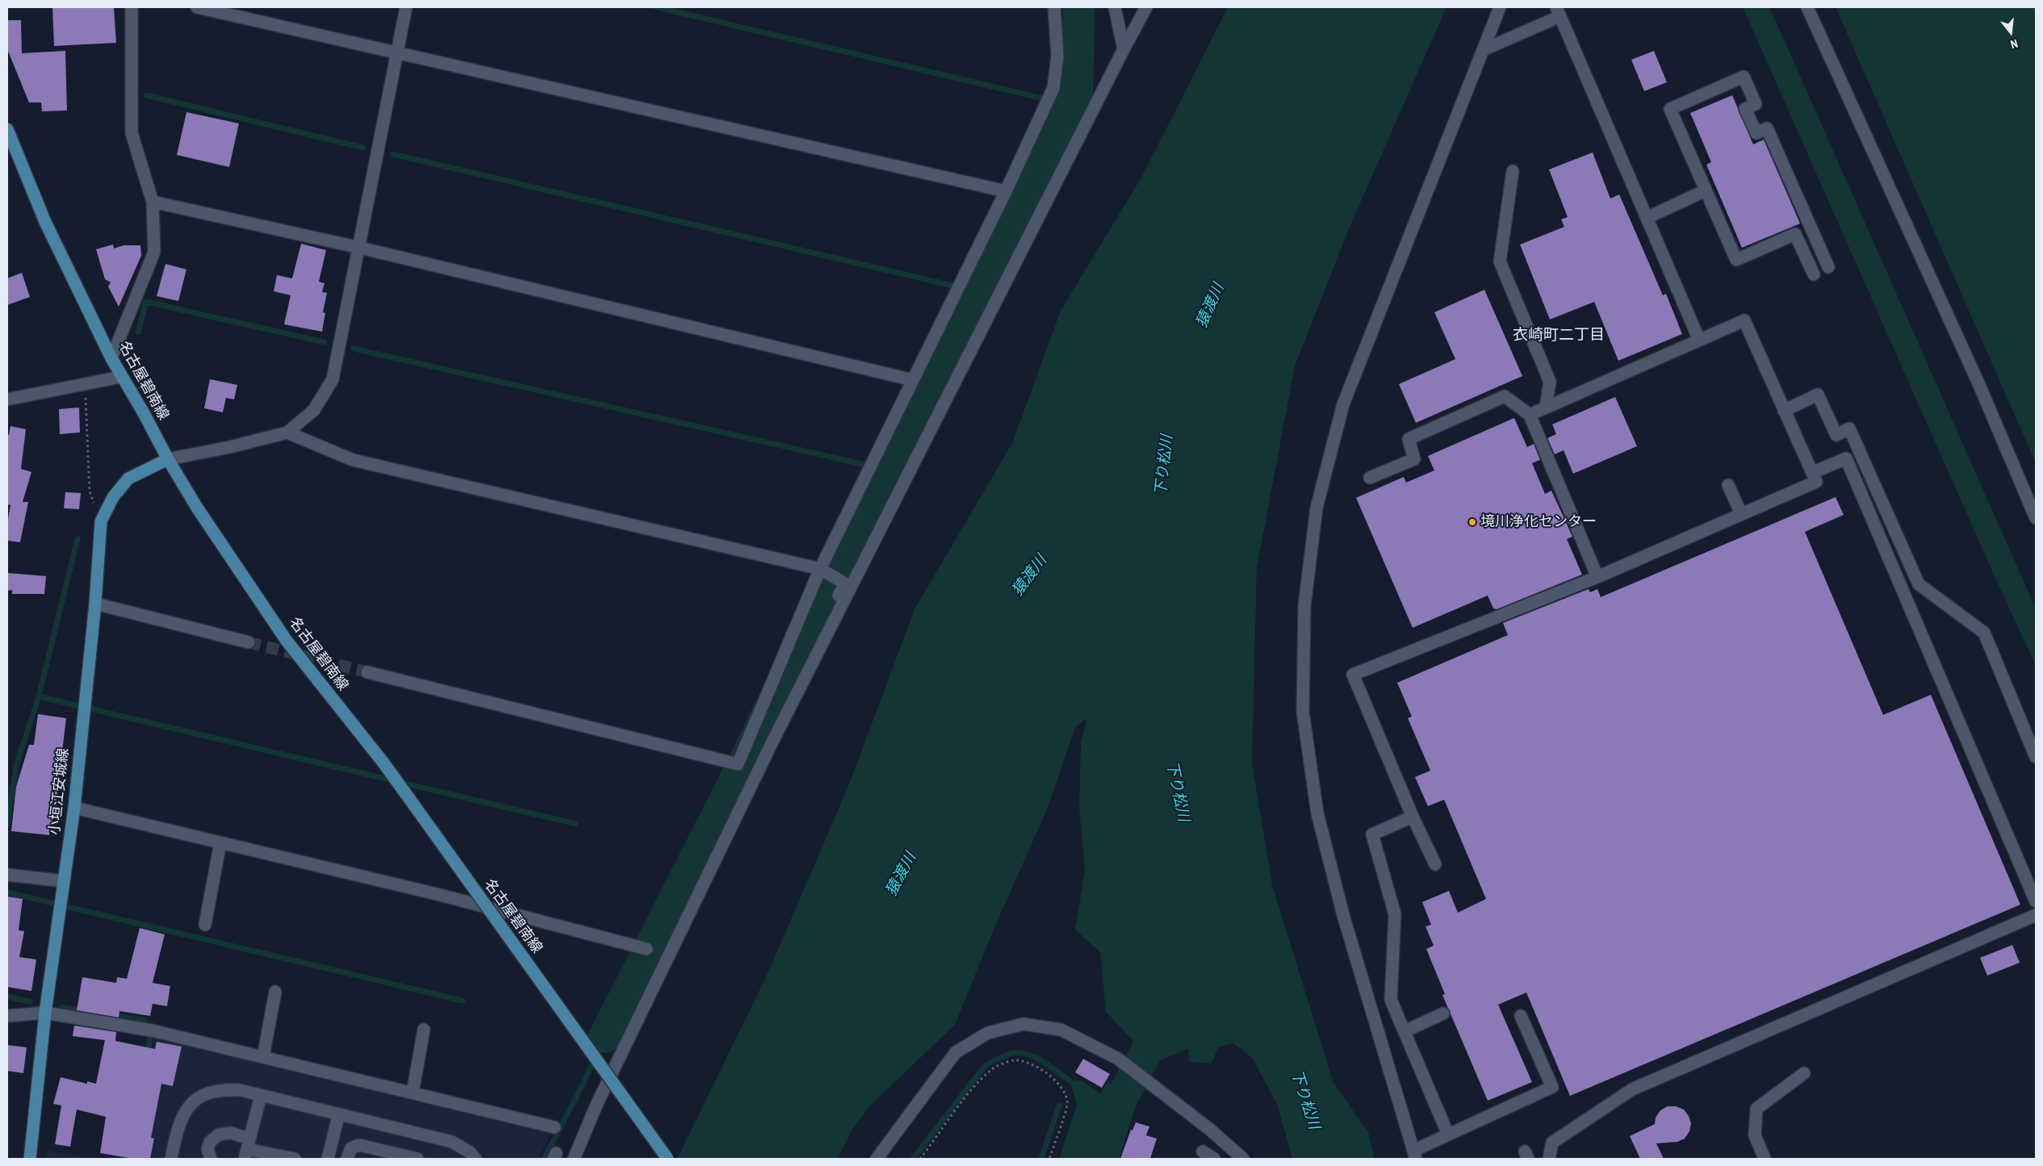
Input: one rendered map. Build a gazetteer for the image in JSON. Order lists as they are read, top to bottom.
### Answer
{
  "streets": {
    "main road": ["名古屋碧南線", "小垣江安城線"]
  },
  "crossings": [
    ["名古屋碧南線", "小垣江安城線"]
  ],
  "districts": ["衣崎町二丁目"],
  "water": ["猿渡川", "下り松川"],
  "places": ["境川浄化センター"],
  "north": "bottom"
}
